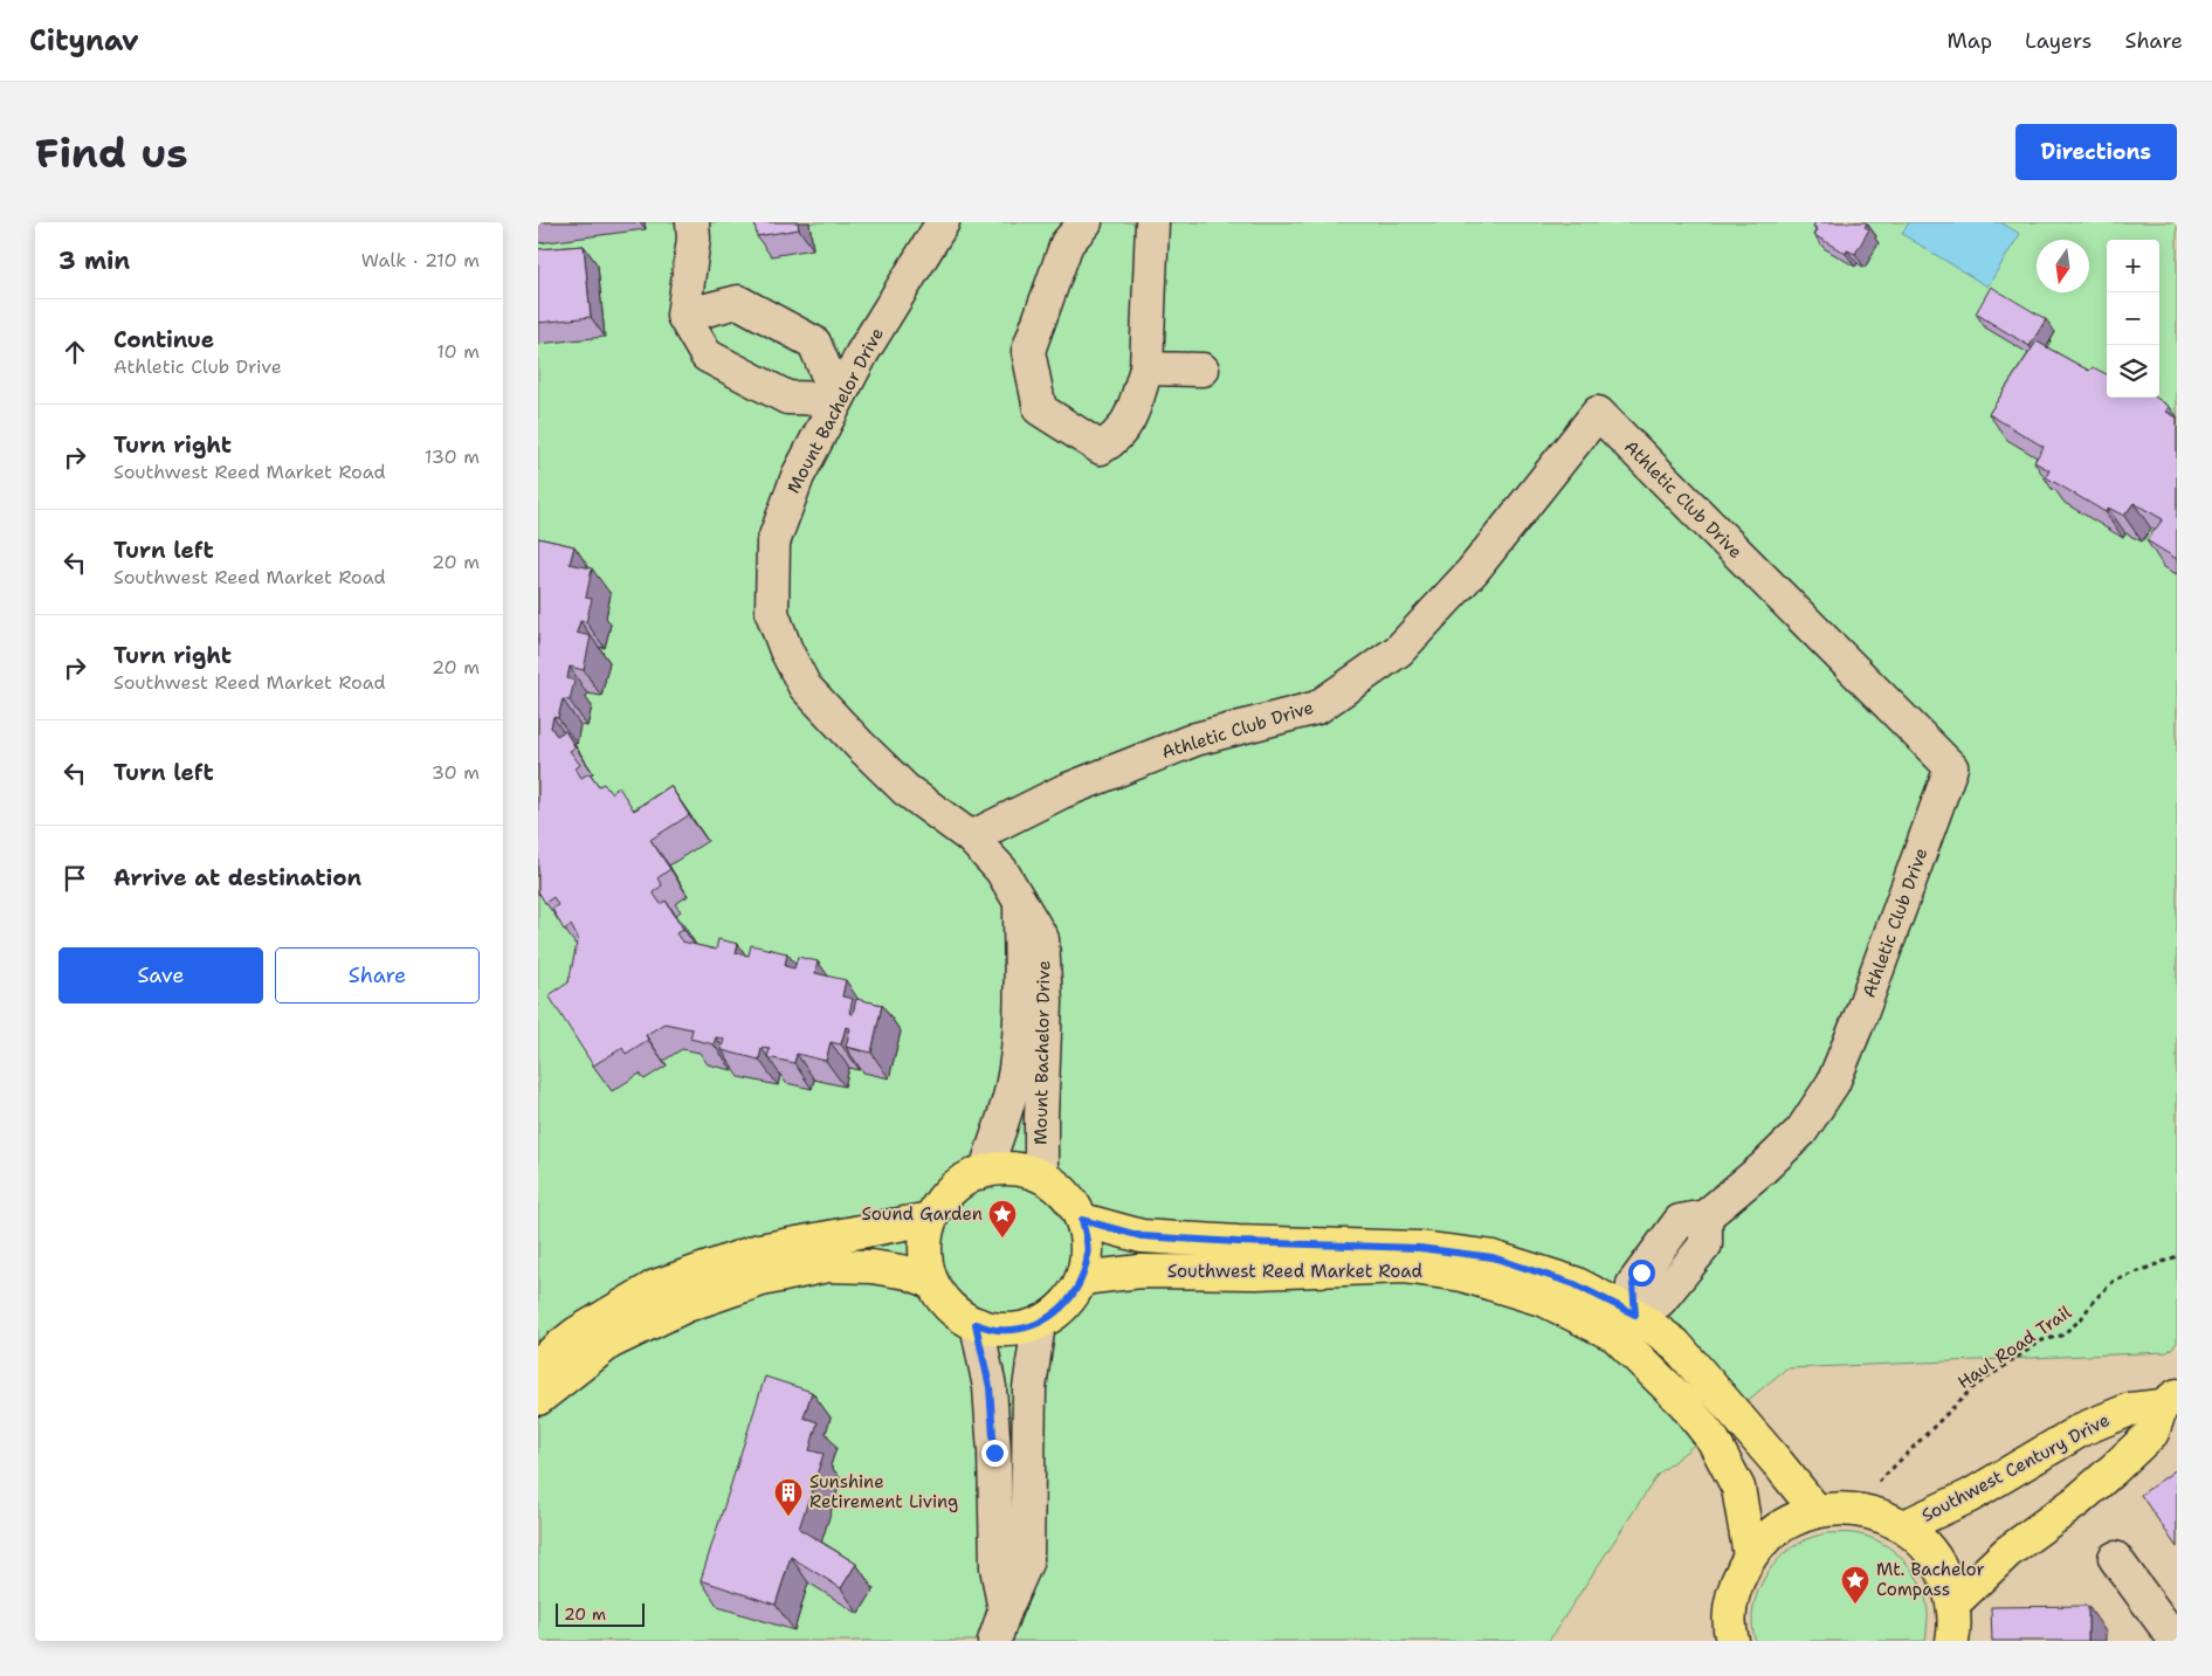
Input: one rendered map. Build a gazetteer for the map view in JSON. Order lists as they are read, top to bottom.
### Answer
{
  "streets": {
    "main road": ["Southwest Reed Market Road", "Southwest Century Drive"],
    "street": ["Mount Bachelor Drive", "Athletic Club Drive"],
    "path": ["Haul Road Trail"]
  },
  "crossings": [
    ["Mount Bachelor Drive", "Athletic Club Drive"],
    ["Mount Bachelor Drive", "Southwest Reed Market Road"],
    ["Athletic Club Drive", "Southwest Reed Market Road"]
  ],
  "places": {
    "place": ["Sound Garden", "Mt. Bachelor Compass"],
    "building": ["Sunshine Retirement Living"]
  },
  "scale_bar": "20 m",
  "north": "bottom",
  "page": {
    "header": "Citynav",
    "nav": ["Map", "Layers", "Share"],
    "buttons": [
      "Directions",
      ["Save", "Share"]
    ],
    "title": "Find us",
    "heading": ["3 min", "Walk · 210 m"],
    "map_buttons": ["+", "−"],
    "list": [
      ["Continue", "Athletic Club Drive", "10 m"],
      ["Turn right", "Southwest Reed Market Road", "130 m"],
      ["Turn left", "Southwest Reed Market Road", "20 m"],
      ["Turn right", "Southwest Reed Market Road", "20 m"],
      ["Turn left", "30 m"],
      "Arrive at destination"
    ],
    "scale": "20 m"
  }
}
